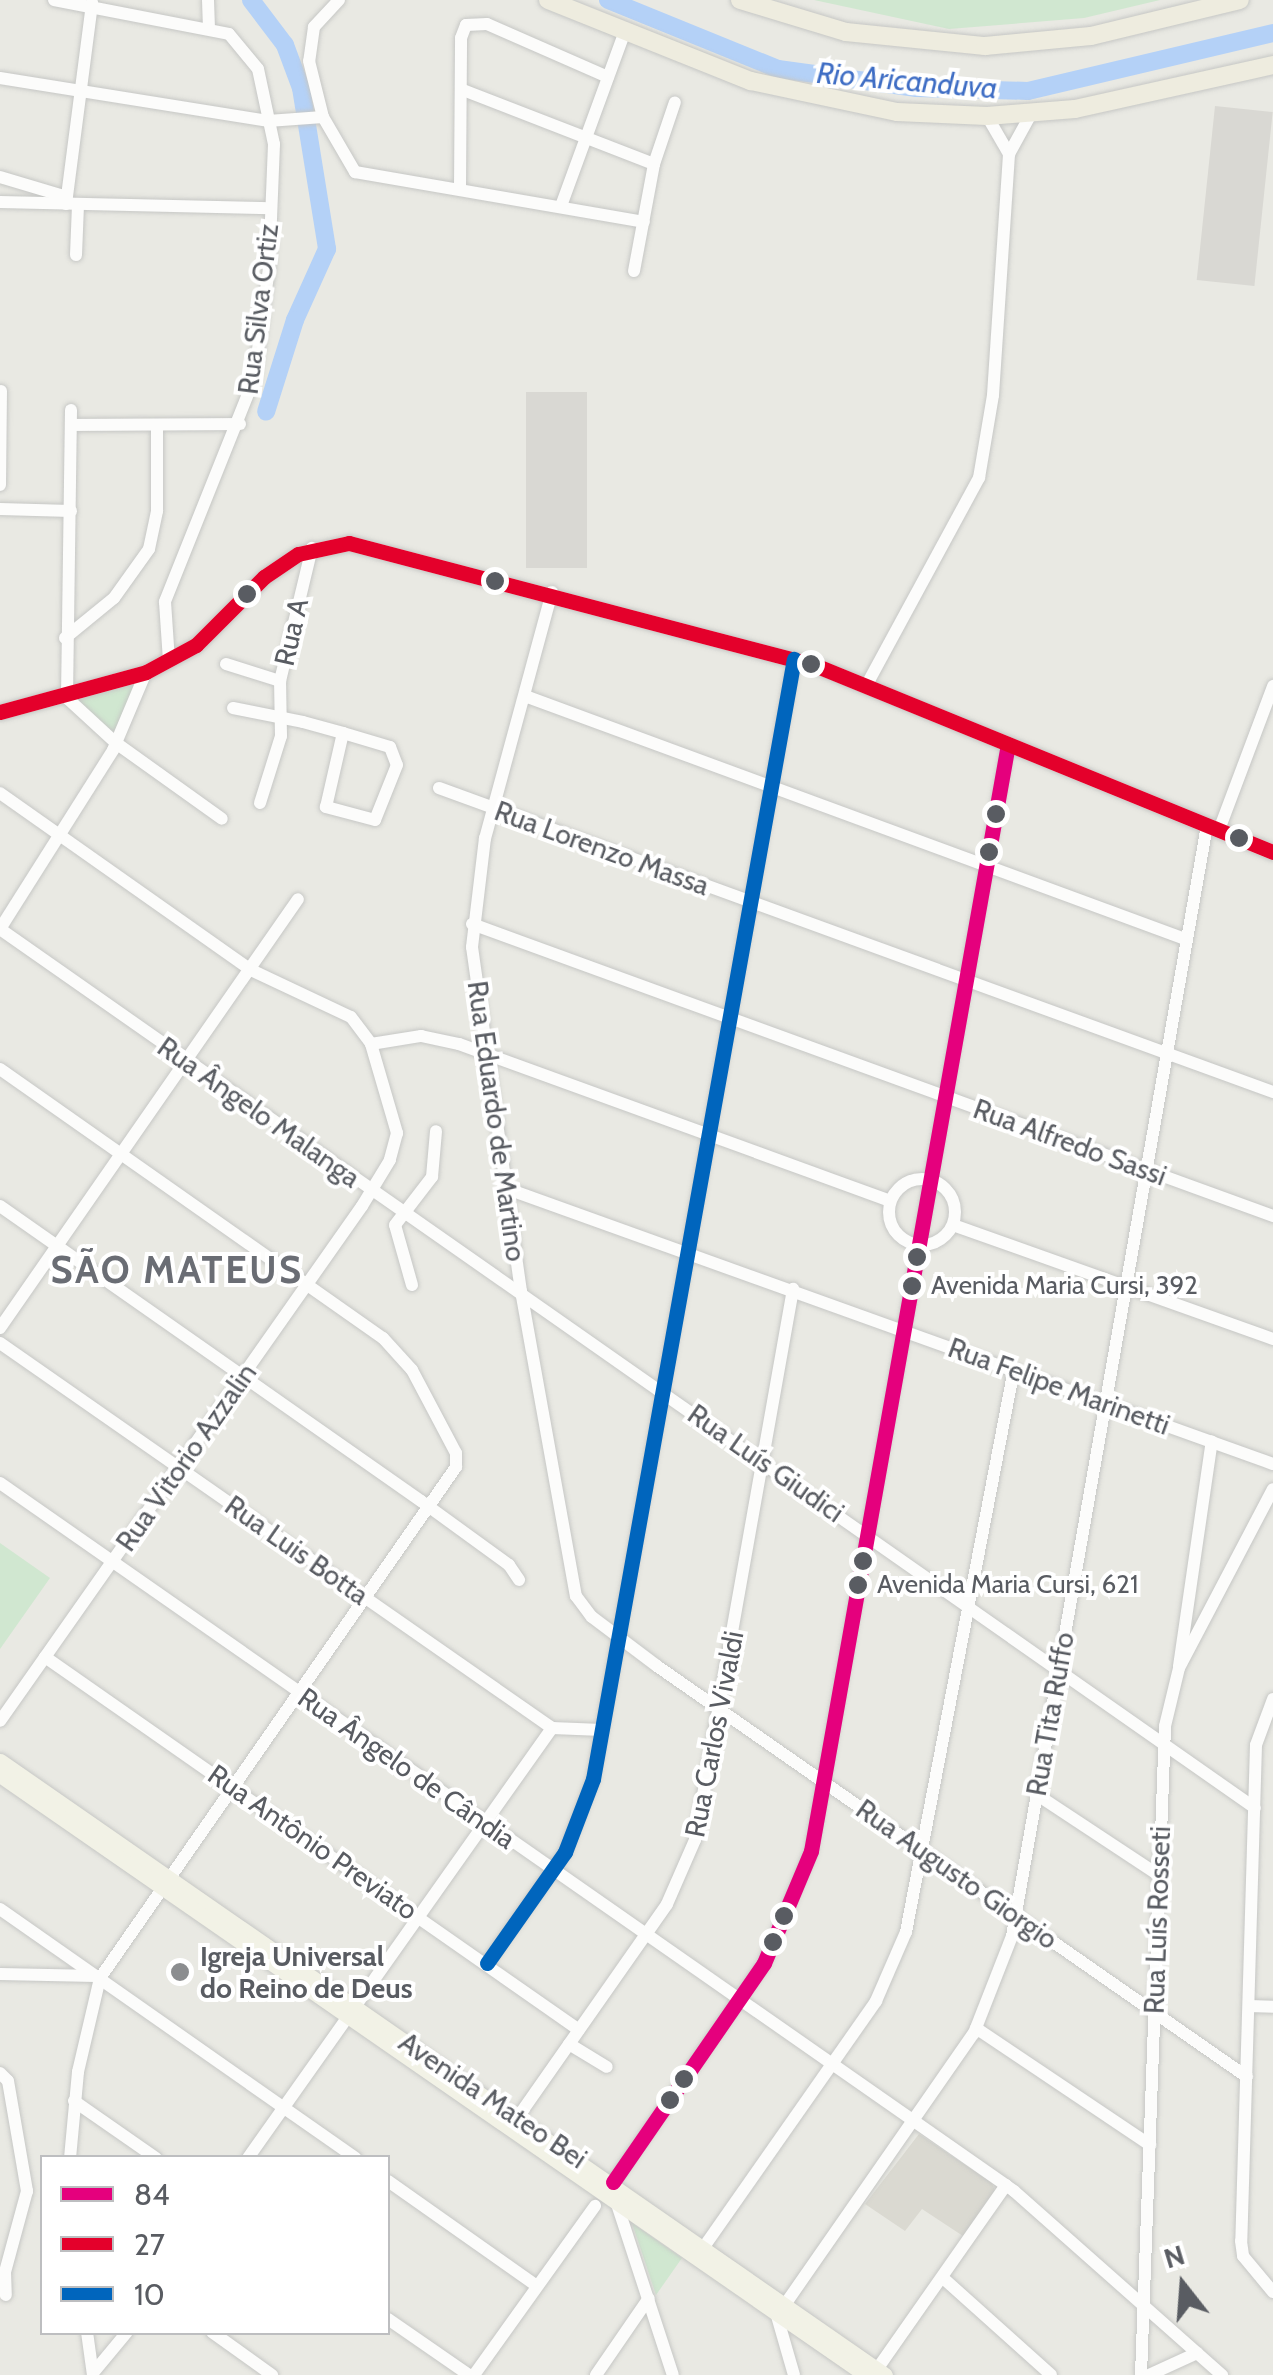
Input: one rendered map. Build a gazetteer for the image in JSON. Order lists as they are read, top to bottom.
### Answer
{
  "streets": {
    "main road": ["Avenida Mateo Bei"],
    "street": [
      "Rua Silva Ortiz",
      "Rua A",
      "Rua Lorenzo Massa",
      "Rua Ângelo Malanga",
      "Rua Eduardo de Martino",
      "Rua Alfredo Sassi",
      "Rua Felipe Marinetti",
      "Rua Vitorio Azzalin",
      "Rua Luís Giudici",
      "Rua Luis Botta",
      "Rua Tita Ruffo",
      "Rua Carlos Vivaldi",
      "Rua Ângelo de Cândia",
      "Rua Antônio Previato",
      "Rua Augusto Giorgio",
      "Rua Luís Rosseti"
    ]
  },
  "crossings": [
    ["Rua Lorenzo Massa", "Rua Eduardo de Martino"],
    ["Rua Lorenzo Massa", "Rua Tita Ruffo"],
    ["Rua Ângelo Malanga", "Rua Eduardo de Martino"],
    ["Rua Ângelo Malanga", "Rua Vitorio Azzalin"],
    ["Rua Ângelo Malanga", "Rua Luís Giudici"],
    ["Rua Eduardo de Martino", "Rua Alfredo Sassi"],
    ["Rua Eduardo de Martino", "Rua Felipe Marinetti"],
    ["Rua Eduardo de Martino", "Rua Luís Giudici"],
    ["Rua Eduardo de Martino", "Rua Augusto Giorgio"],
    ["Rua Alfredo Sassi", "Rua Tita Ruffo"],
    ["Rua Felipe Marinetti", "Rua Tita Ruffo"],
    ["Rua Felipe Marinetti", "Rua Carlos Vivaldi"],
    ["Rua Vitorio Azzalin", "Rua Luis Botta"],
    ["Rua Vitorio Azzalin", "Rua Ângelo de Cândia"],
    ["Rua Vitorio Azzalin", "Rua Antônio Previato"],
    ["Rua Luís Giudici", "Rua Tita Ruffo"],
    ["Rua Luís Giudici", "Rua Carlos Vivaldi"],
    ["Rua Luís Giudici", "Rua Luís Rosseti"],
    ["Rua Tita Ruffo", "Rua Ângelo de Cândia"],
    ["Rua Tita Ruffo", "Rua Augusto Giorgio"],
    ["Rua Tita Ruffo", "Avenida Mateo Bei"],
    ["Rua Carlos Vivaldi", "Rua Ângelo de Cândia"],
    ["Rua Carlos Vivaldi", "Rua Antônio Previato"],
    ["Rua Carlos Vivaldi", "Rua Augusto Giorgio"],
    ["Rua Carlos Vivaldi", "Avenida Mateo Bei"],
    ["Rua Ângelo de Cândia", "Rua Luís Rosseti"],
    ["Rua Augusto Giorgio", "Rua Luís Rosseti"]
  ],
  "districts": ["SÃO MATEUS"],
  "water": ["Rio Aricanduva"],
  "places": ["Avenida Maria Cursi, 392", "Avenida Maria Cursi, 621", "Igreja Universal do Reino de Deus"],
  "lines": ["transit line 27", "transit line 10", "transit line 84"],
  "legend": ["84", "27", "10"],
  "north": "top"
}
